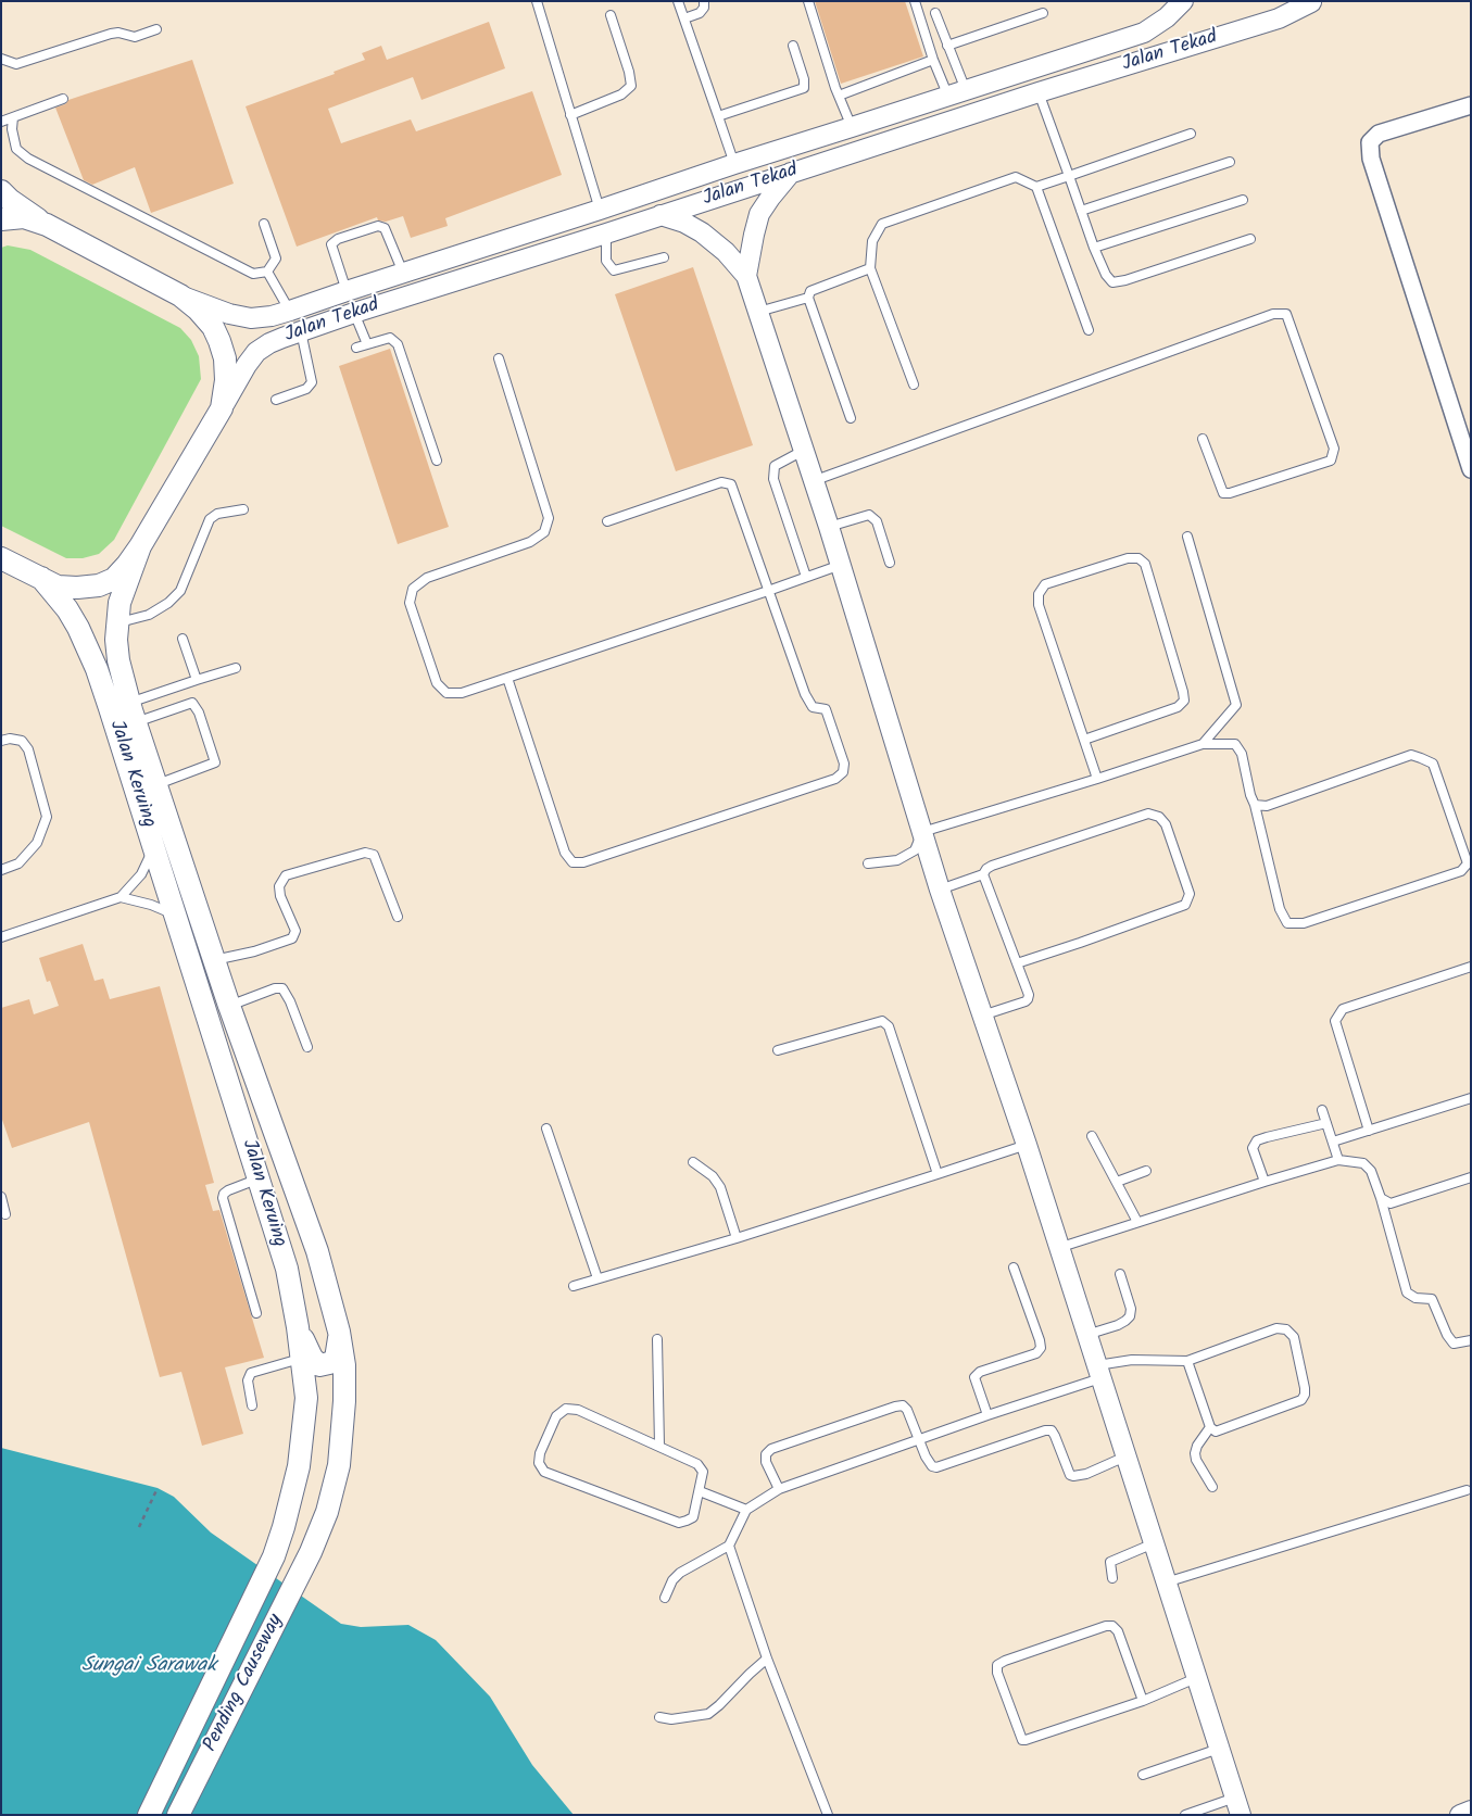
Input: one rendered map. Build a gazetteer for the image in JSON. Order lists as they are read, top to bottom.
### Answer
{
  "streets": {
    "main road": ["Jalan Keruing", "Pending Causeway"],
    "street": ["Jalan Tekad"]
  },
  "crossings": [
    ["Jalan Keruing", "Pending Causeway"]
  ],
  "water": ["Sungai Sarawak"]
}
